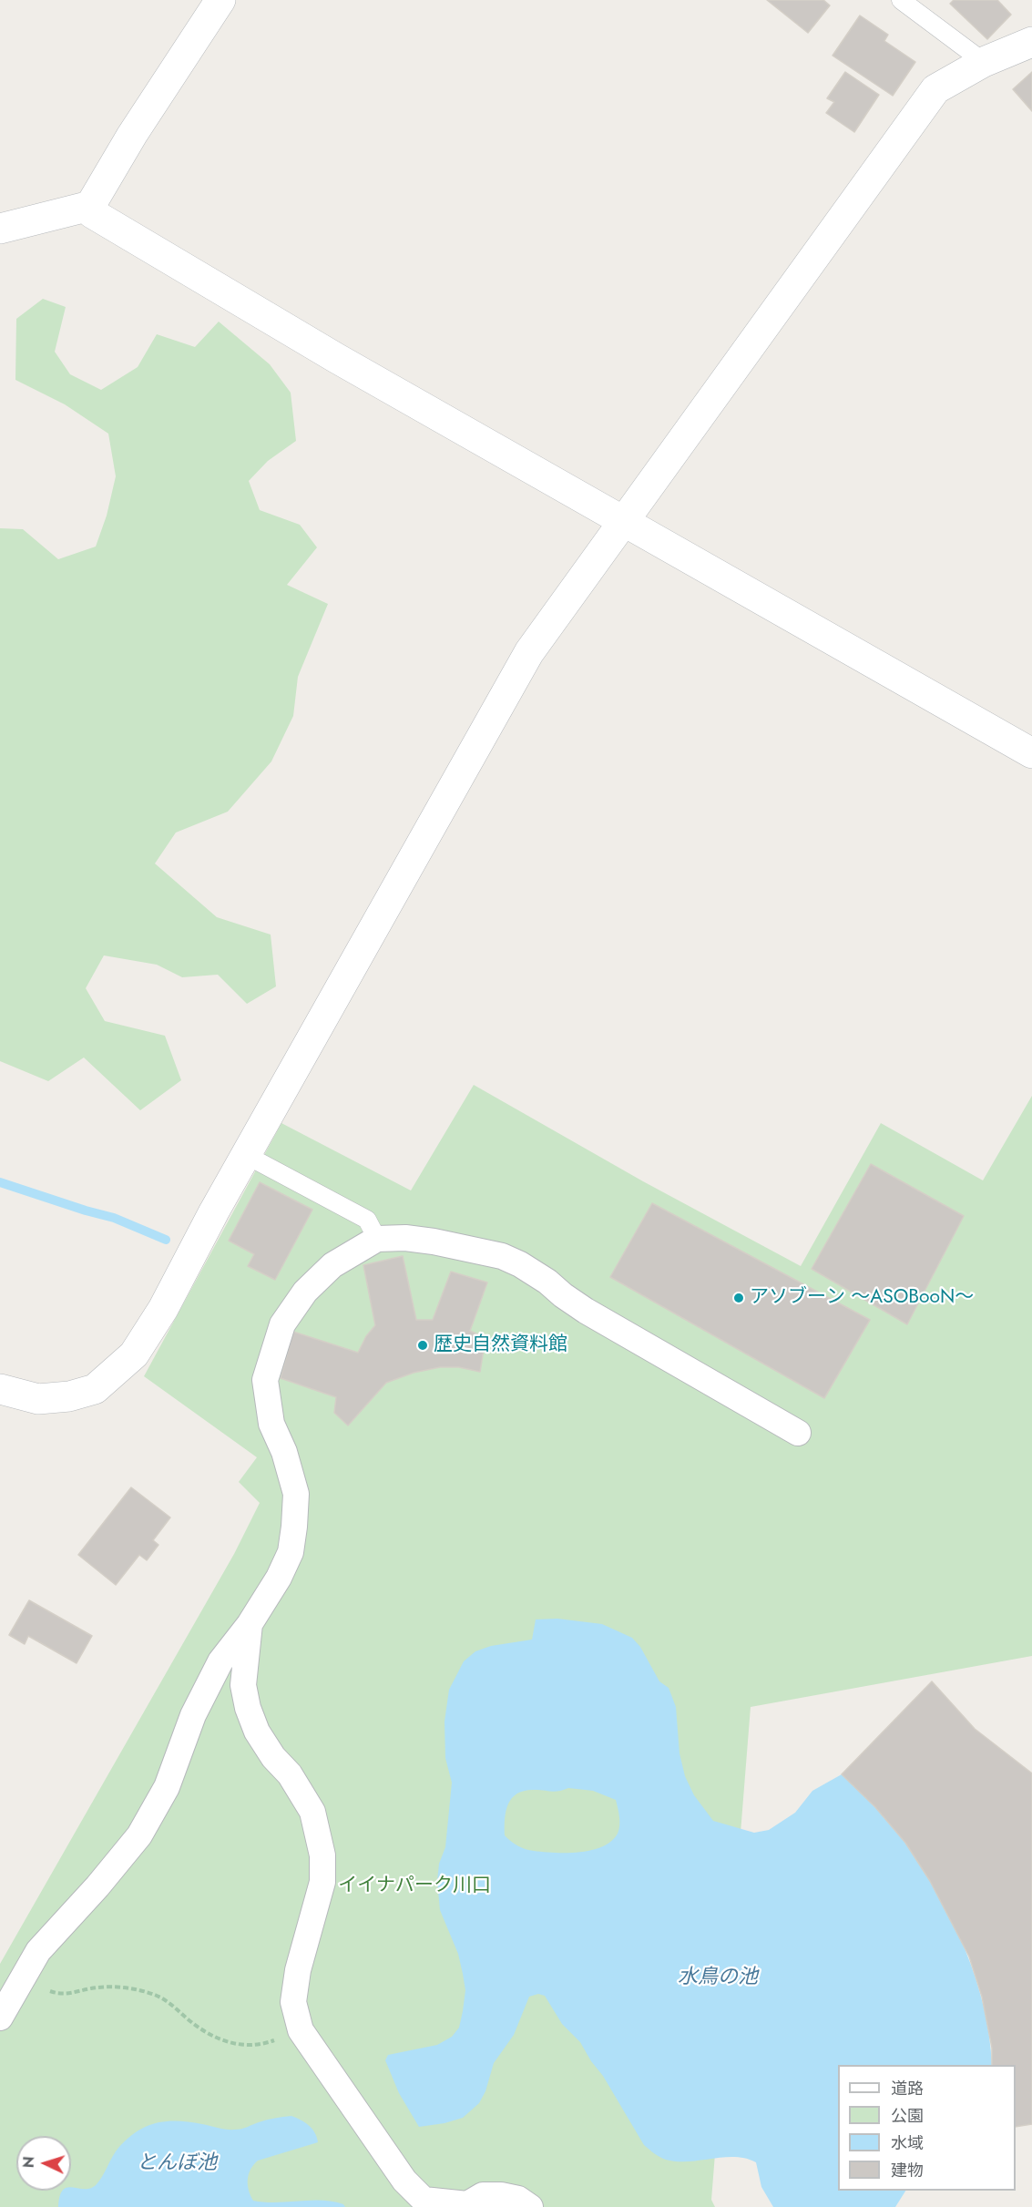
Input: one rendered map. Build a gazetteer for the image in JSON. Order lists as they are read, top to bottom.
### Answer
{
  "water": ["水鳥の池", "とんぼ池"],
  "parks": ["イイナパーク川口"],
  "places": ["アソブーン ～ASOBooN～", "歴史自然資料館"],
  "legend": [
    "道路",
    "公園",
    "水域",
    "建物"
  ],
  "north": "left"
}
